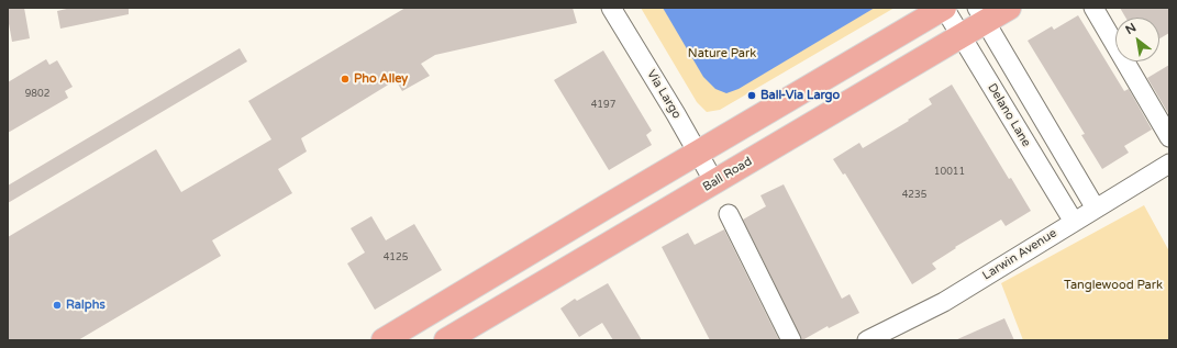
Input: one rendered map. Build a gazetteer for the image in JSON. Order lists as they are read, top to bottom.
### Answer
{
  "streets": {
    "main road": ["Ball Road"],
    "street": ["Via Largo", "Delano Lane", "Larwin Avenue"]
  },
  "crossings": [
    ["Via Largo", "Ball Road"],
    ["Delano Lane", "Ball Road"],
    ["Delano Lane", "Larwin Avenue"]
  ],
  "parks": ["Nature Park", "Tanglewood Park"],
  "places": ["Pho Alley", "Ball-Via Largo", "Ralphs"],
  "house_numbers": [
    "9802",
    "4197",
    "10011",
    "4235",
    "4125"
  ],
  "north": "top left"
}
